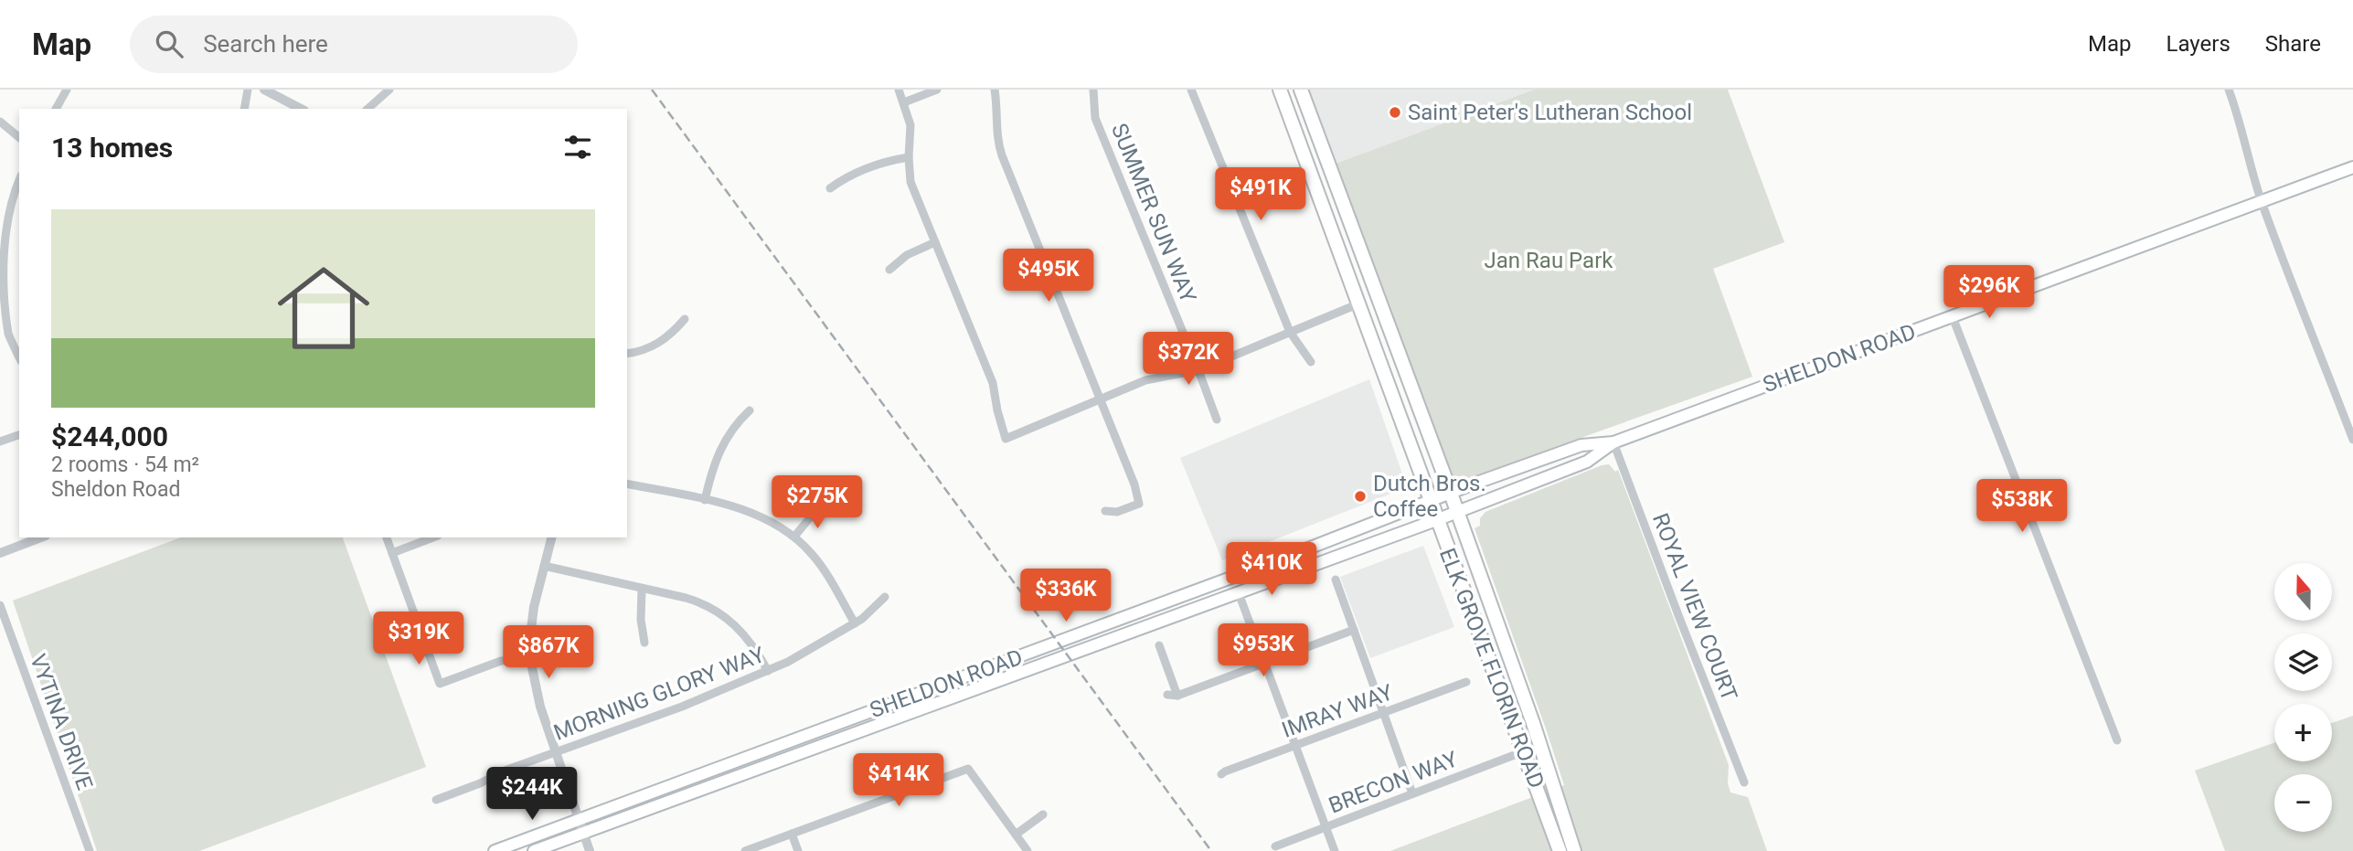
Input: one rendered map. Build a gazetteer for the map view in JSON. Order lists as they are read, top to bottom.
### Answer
{
  "streets": {
    "main road": ["SHELDON ROAD", "ELK GROVE FLORIN ROAD"],
    "street": [
      "SUMMER SUN WAY",
      "ROYAL VIEW COURT",
      "MORNING GLORY WAY",
      "IMRAY WAY",
      "VYTINA DRIVE",
      "BRECON WAY"
    ]
  },
  "crossings": [
    ["SHELDON ROAD", "ROYAL VIEW COURT"],
    ["SHELDON ROAD", "ELK GROVE FLORIN ROAD"],
    ["ELK GROVE FLORIN ROAD", "BRECON WAY"]
  ],
  "parks": ["Jan Rau Park"],
  "places": ["Saint Peter's Lutheran School", "Dutch Bros. Coffee"],
  "north": "top",
  "page": {
    "header": "Map",
    "search": "Search here",
    "nav": ["Map", "Layers", "Share"],
    "heading": "13 homes",
    "price": [
      "$491K",
      "$495K",
      "$296K",
      "$372K",
      "$275K",
      "$538K",
      "$410K",
      "$336K",
      "$319K",
      "$953K",
      "$867K",
      "$414K",
      "$244K"
    ],
    "list": [
      {
        "name": "$244,000",
        "note": "2 rooms · 54 m² · Sheldon Road"
      }
    ],
    "map_buttons": ["+", "−"]
  }
}
